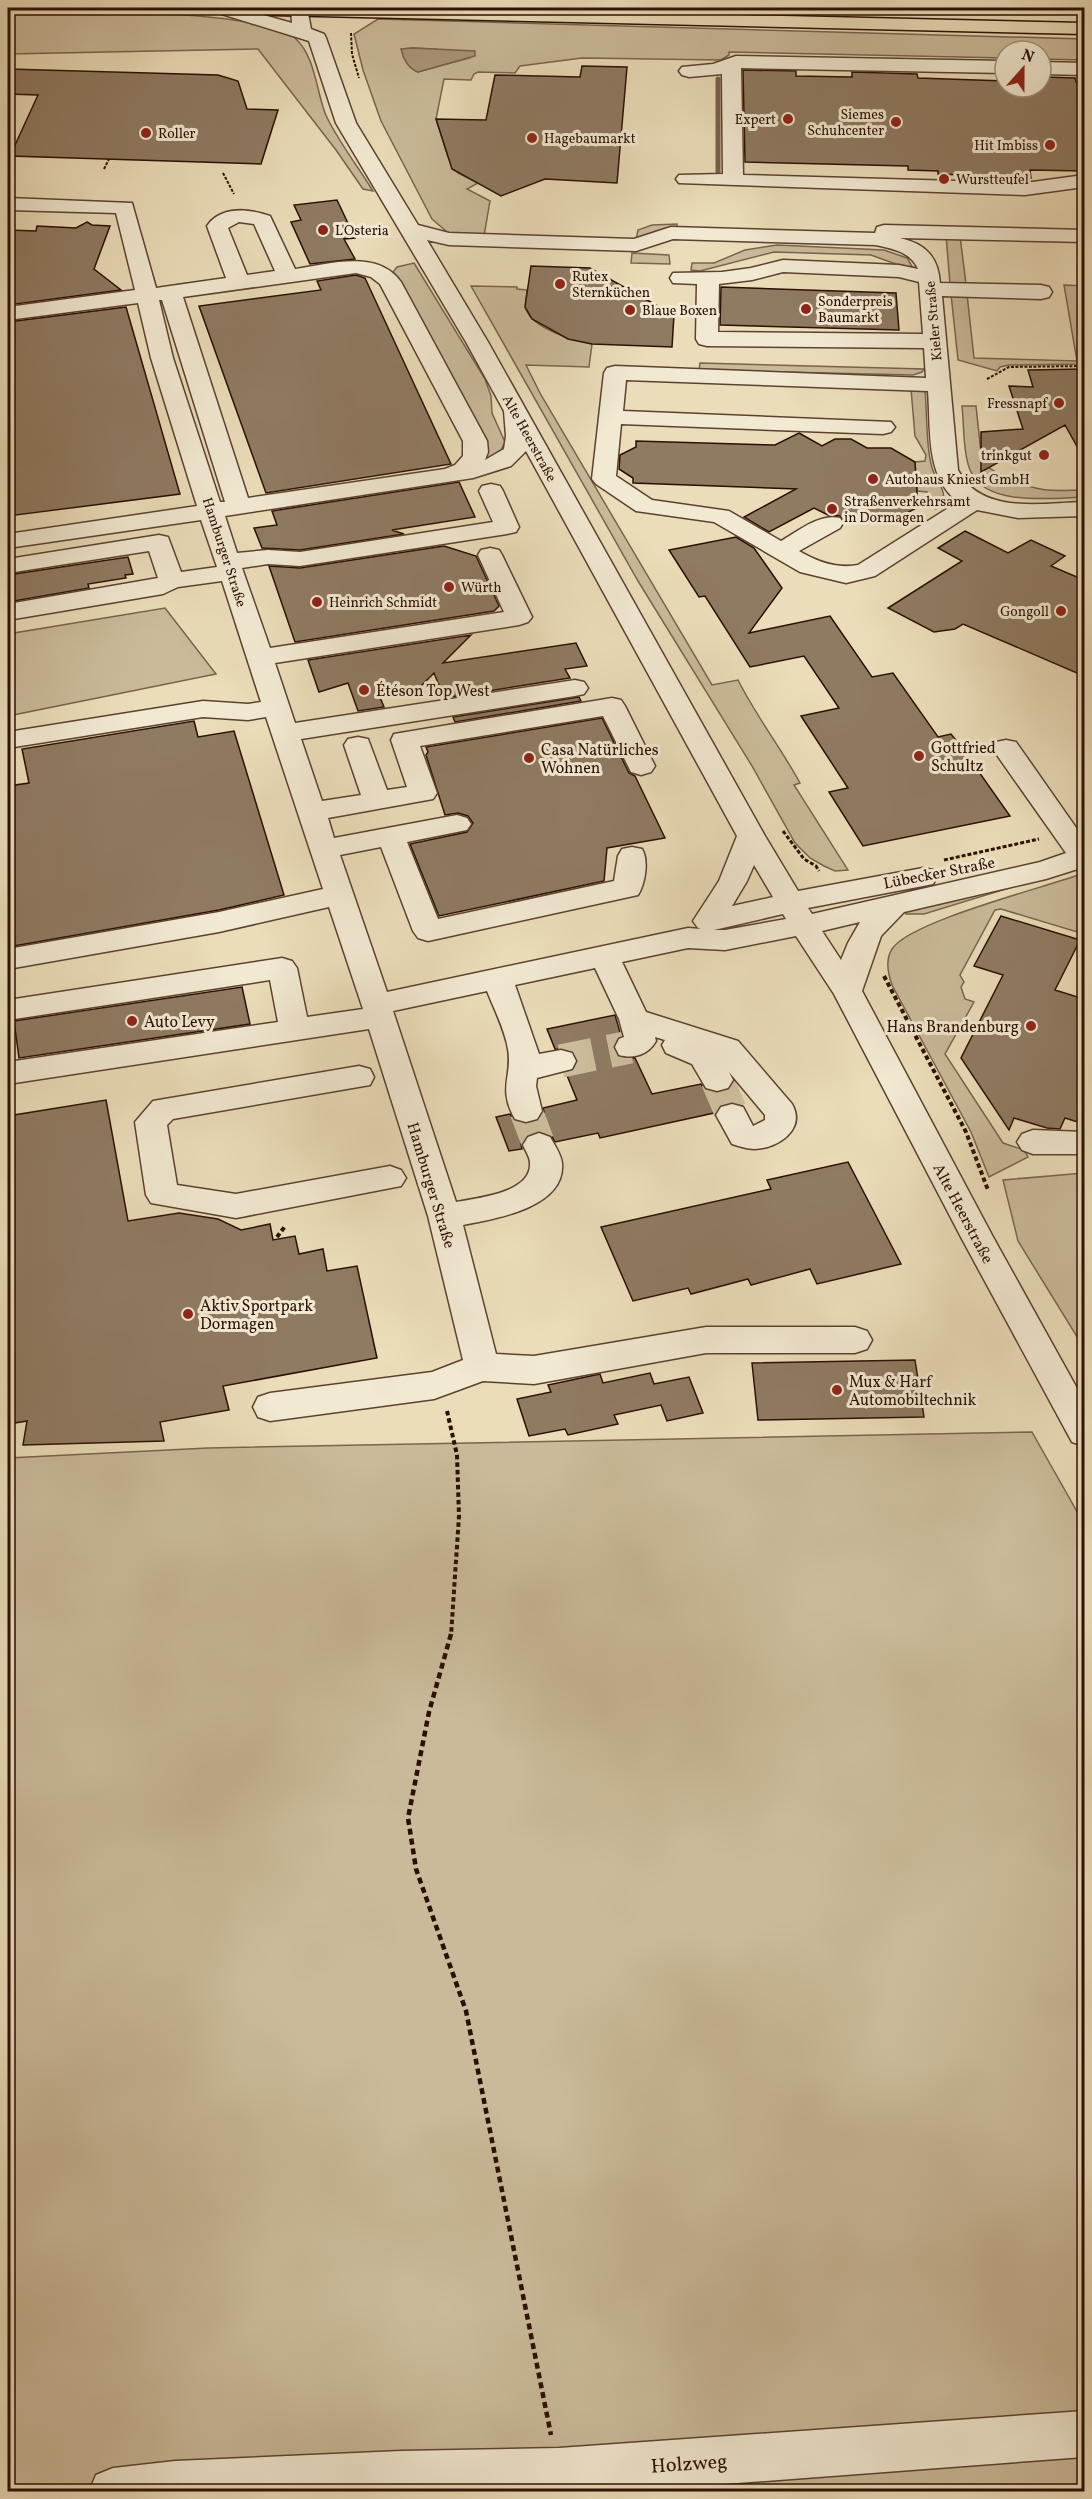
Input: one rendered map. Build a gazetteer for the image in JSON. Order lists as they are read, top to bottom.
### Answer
{
  "streets": {
    "street": [
      "Kieler Straße",
      "Alte Heerstraße",
      "Hamburger Straße",
      "Lübecker Straße",
      "Holzweg"
    ]
  },
  "crossings": [
    ["Alte Heerstraße", "Lübecker Straße"]
  ],
  "places": [
    "Expert",
    "Siemes Schuhcenter",
    "Roller",
    "Hagebaumarkt",
    "Hit Imbiss",
    "Wurstteufel",
    "L'Osteria",
    "Rutex Sternküchen",
    "Sonderpreis Baumarkt",
    "Blaue Boxen",
    "Fressnapf",
    "trinkgut",
    "Autohaus Kniest GmbH",
    "Straßenverkehrsamt in Dormagen",
    "Würth",
    "Heinrich Schmidt",
    "Gongoll",
    "Étéson Top West",
    "Gottfried Schultz",
    "Casa Natürliches Wohnen",
    "Auto Levy",
    "Hans Brandenburg",
    "Aktiv Sportpark Dormagen",
    "Mux & Harf Automobiltechnik"
  ],
  "north": "top"
}
